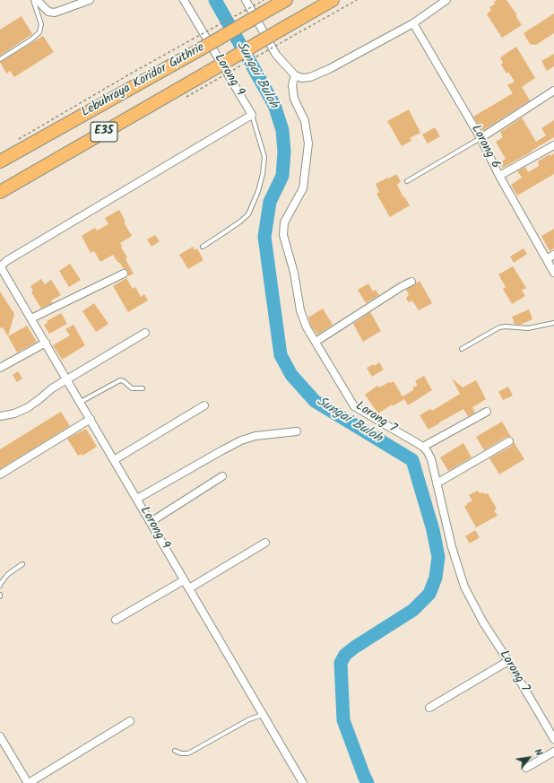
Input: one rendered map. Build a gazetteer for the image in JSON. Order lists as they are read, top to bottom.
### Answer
{
  "streets": {
    "highway": ["Lebuhraya Koridor Guthrie", "E35"],
    "street": ["Lorong 9", "Lorong 6", "Lorong 7"]
  },
  "water": ["Sungai Buloh"],
  "north": "top right"
}
